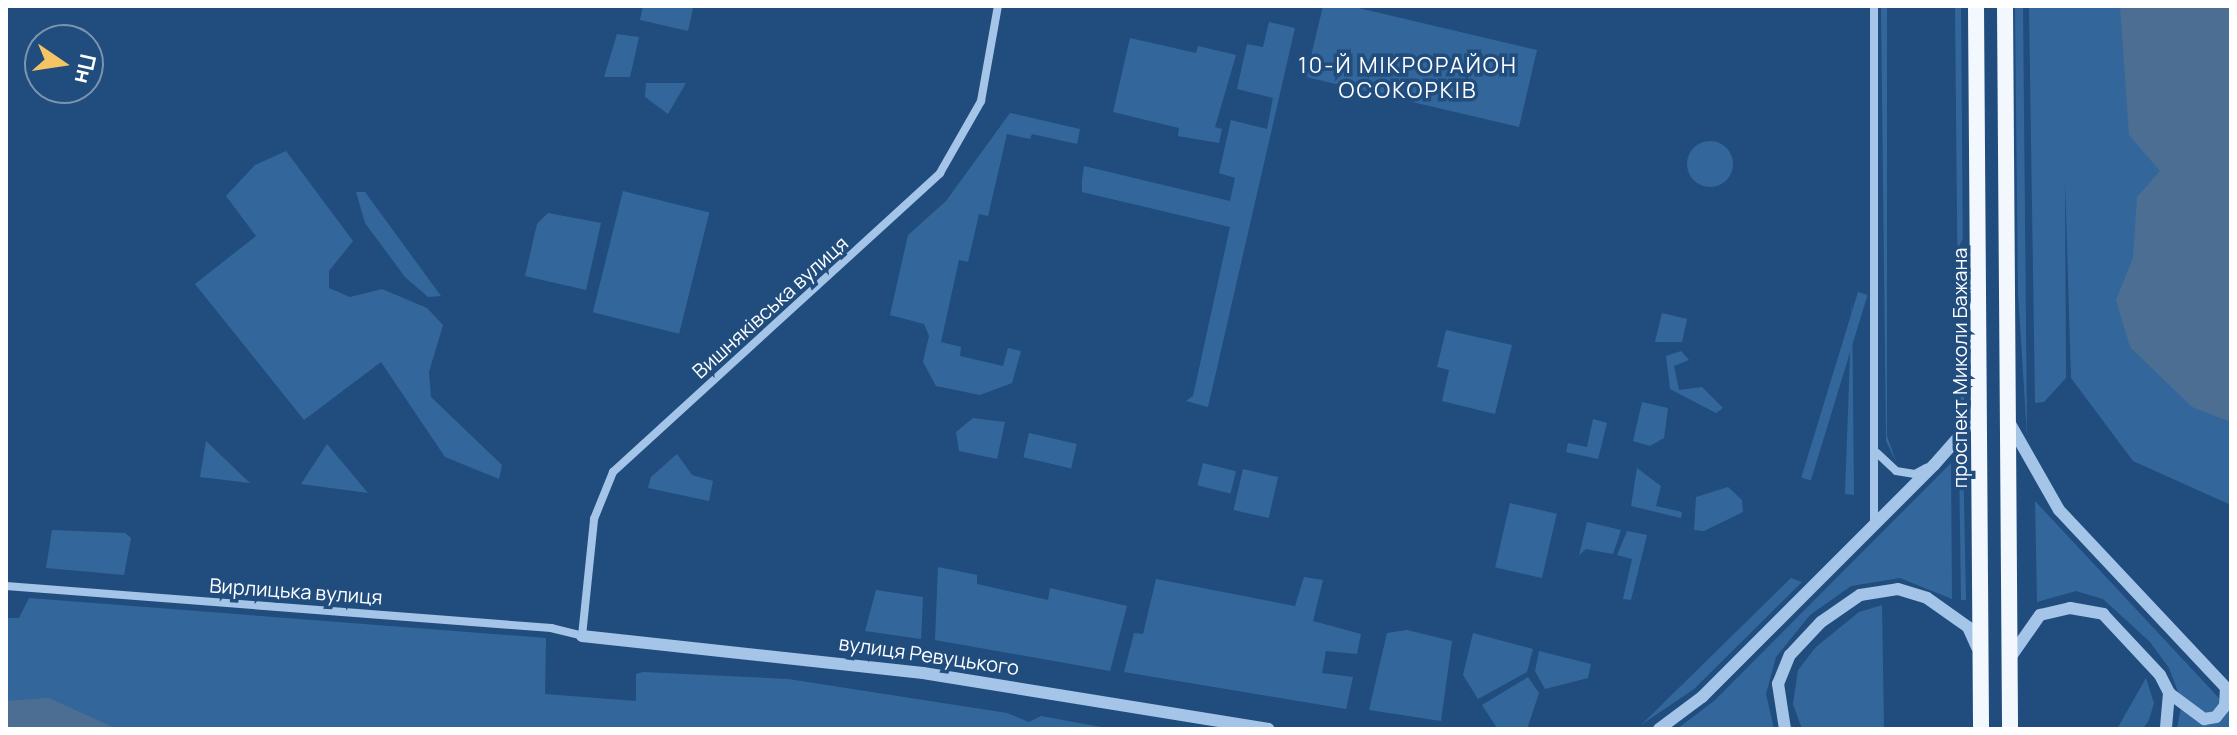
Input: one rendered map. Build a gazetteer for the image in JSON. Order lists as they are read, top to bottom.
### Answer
{
  "streets": {
    "highway": ["проспект Миколи Бажана"],
    "street": ["Вишняківська вулиця", "Вирлицька вулиця", "вулиця Ревуцького"]
  },
  "crossings": [
    ["Вишняківська вулиця", "Вирлицька вулиця"],
    ["Вишняківська вулиця", "вулиця Ревуцького"],
    ["Вирлицька вулиця", "вулиця Ревуцького"]
  ],
  "districts": ["10-Й МІКРОРАЙОН ОСОКОРКІВ"],
  "north": "right"
}
